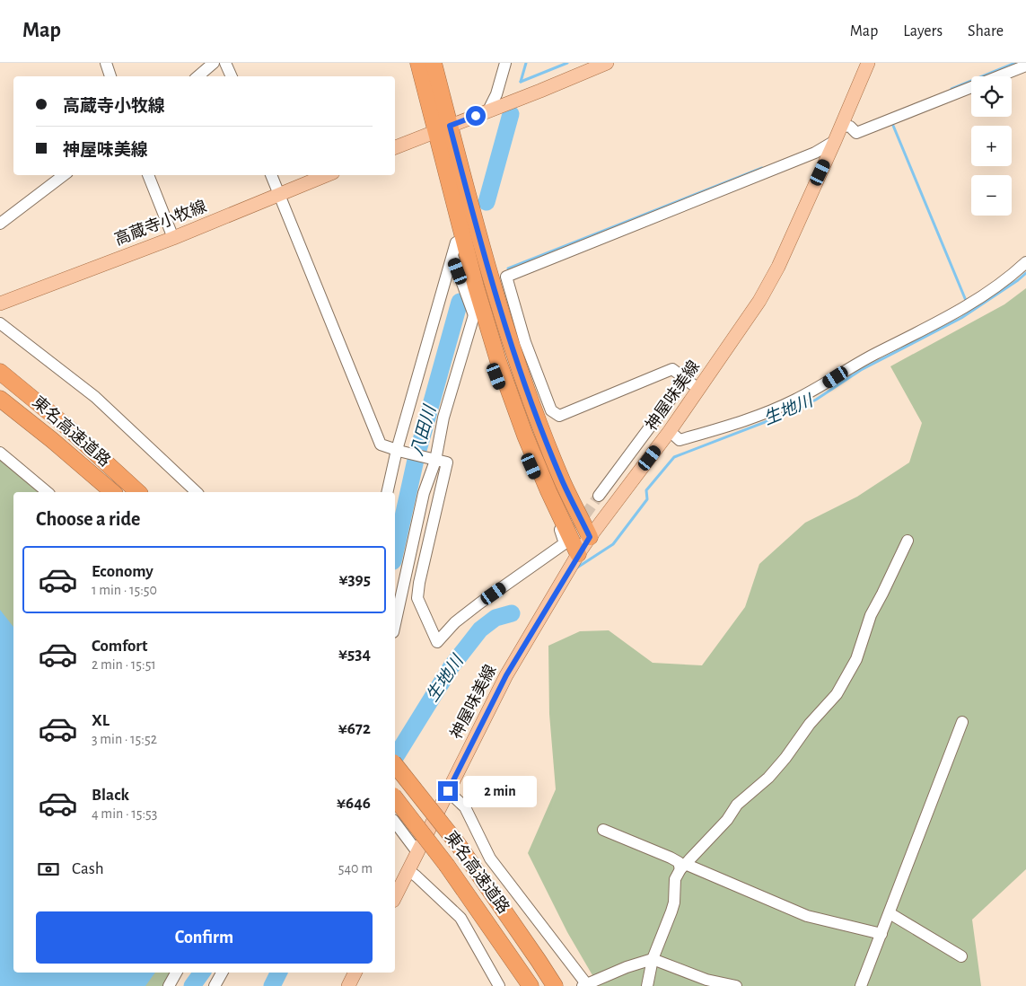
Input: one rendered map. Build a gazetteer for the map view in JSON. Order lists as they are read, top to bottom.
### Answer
{
  "streets": {
    "highway": ["東名高速道路"],
    "main road": ["高蔵寺小牧線", "神屋味美線"]
  },
  "water": ["生地川", "八田川"],
  "page": {
    "header": "Map",
    "nav": ["Map", "Layers", "Share"],
    "map_buttons": ["+", "−"],
    "banner": ["高蔵寺小牧線", "神屋味美線"],
    "heading": "Choose a ride",
    "list": [
      {
        "name": "Economy",
        "note": "1 min · 15:50",
        "value": "¥395"
      },
      {
        "name": "Comfort",
        "note": "2 min · 15:51",
        "value": "¥534"
      },
      {
        "name": "XL",
        "note": "3 min · 15:52",
        "value": "¥672"
      },
      {
        "name": "Black",
        "note": "4 min · 15:53",
        "value": "¥646"
      }
    ],
    "bubble": "2 min",
    "pay": ["Cash", "540 m"],
    "buttons": "Confirm"
  }
}
